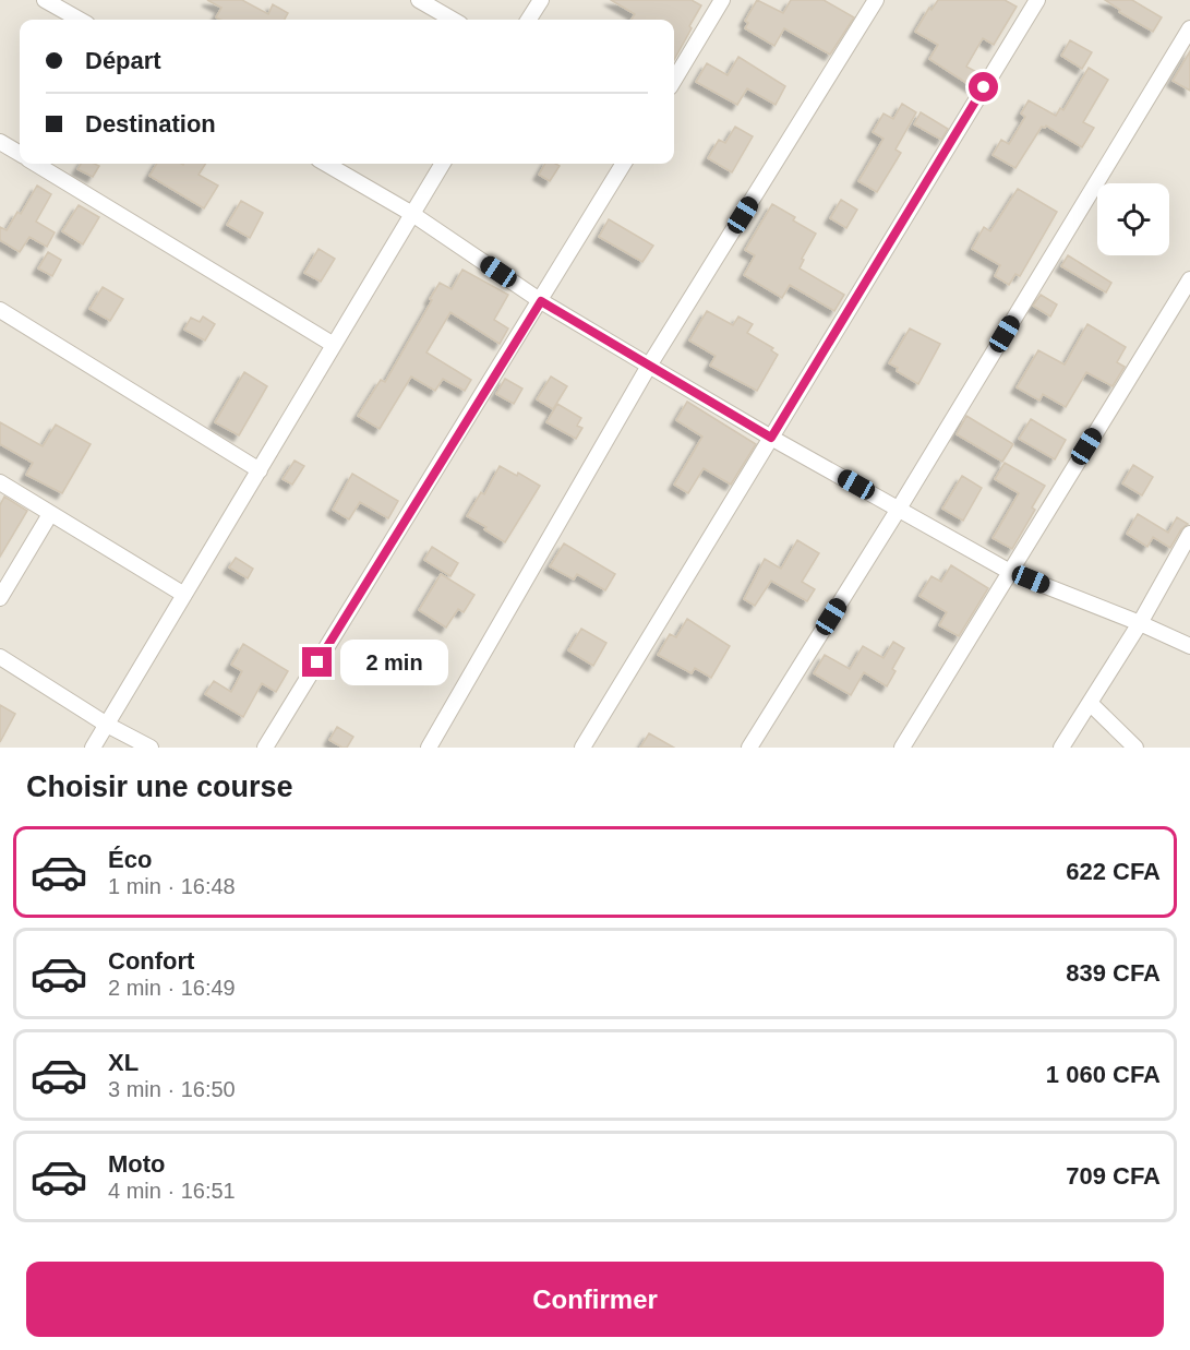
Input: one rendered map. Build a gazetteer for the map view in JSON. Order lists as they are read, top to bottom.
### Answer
{
  "page": {
    "banner": ["Départ", "Destination"],
    "bubble": "2 min",
    "heading": "Choisir une course",
    "list": [
      {
        "name": "Éco",
        "note": "1 min · 16:48",
        "value": "622 CFA"
      },
      {
        "name": "Confort",
        "note": "2 min · 16:49",
        "value": "839 CFA"
      },
      {
        "name": "XL",
        "note": "3 min · 16:50",
        "value": "1 060 CFA"
      },
      {
        "name": "Moto",
        "note": "4 min · 16:51",
        "value": "709 CFA"
      }
    ],
    "buttons": "Confirmer"
  }
}
